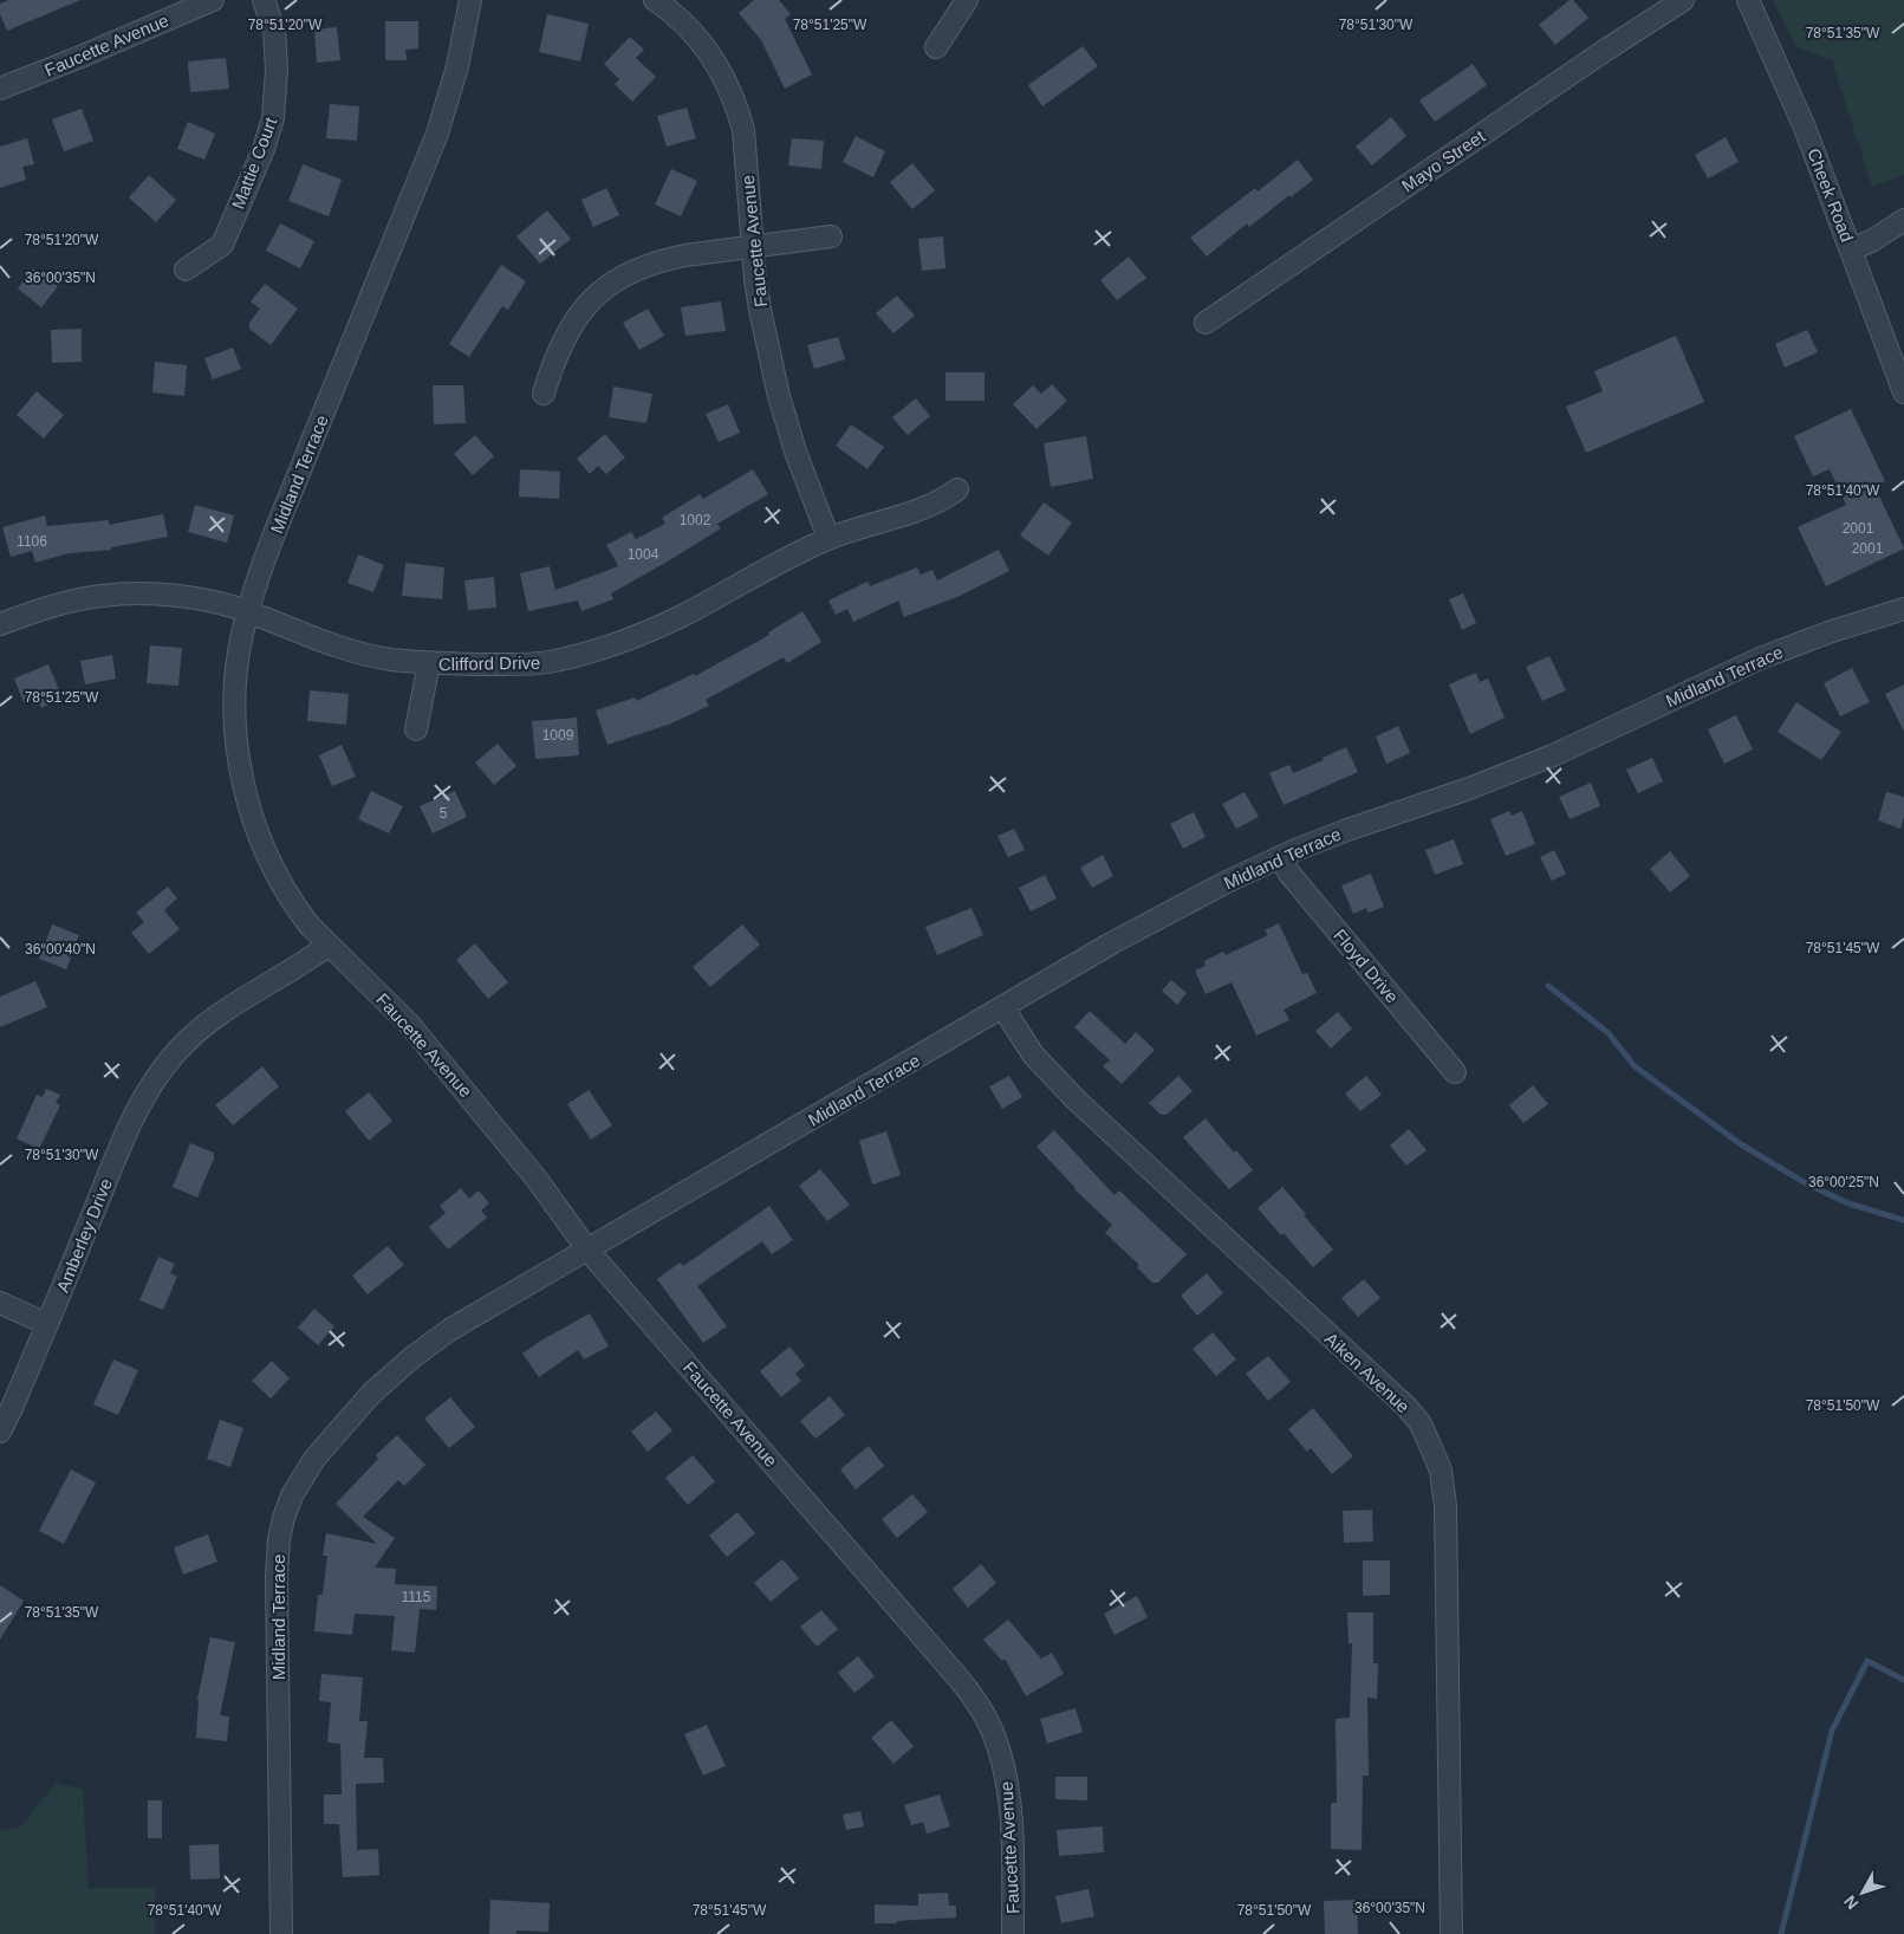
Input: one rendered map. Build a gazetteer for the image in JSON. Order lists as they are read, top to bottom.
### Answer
{
  "streets": {
    "street": [
      "Faucette Avenue",
      "Mayo Street",
      "Mattie Court",
      "Cheek Road",
      "Midland Terrace",
      "Clifford Drive",
      "Floyd Drive",
      "Amberley Drive",
      "Aiken Avenue"
    ]
  },
  "crossings": [
    ["Faucette Avenue", "Midland Terrace"],
    ["Faucette Avenue", "Clifford Drive"],
    ["Faucette Avenue", "Amberley Drive"],
    ["Midland Terrace", "Clifford Drive"],
    ["Midland Terrace", "Floyd Drive"],
    ["Midland Terrace", "Amberley Drive"],
    ["Midland Terrace", "Aiken Avenue"]
  ],
  "house_numbers": [
    "1002",
    "2001",
    "1106",
    "2001",
    "1004",
    "1009",
    "5",
    "1115"
  ],
  "north": "bottom left",
  "coordinates": [
    "78°51'20\"W",
    "78°51'25\"W",
    "78°51'30\"W",
    "78°51'35\"W",
    "36°00'35\"N",
    "78°51'40\"W",
    "78°51'45\"W",
    "36°00'40\"N",
    "36°00'25\"N",
    "78°51'50\"W"
  ]
}
